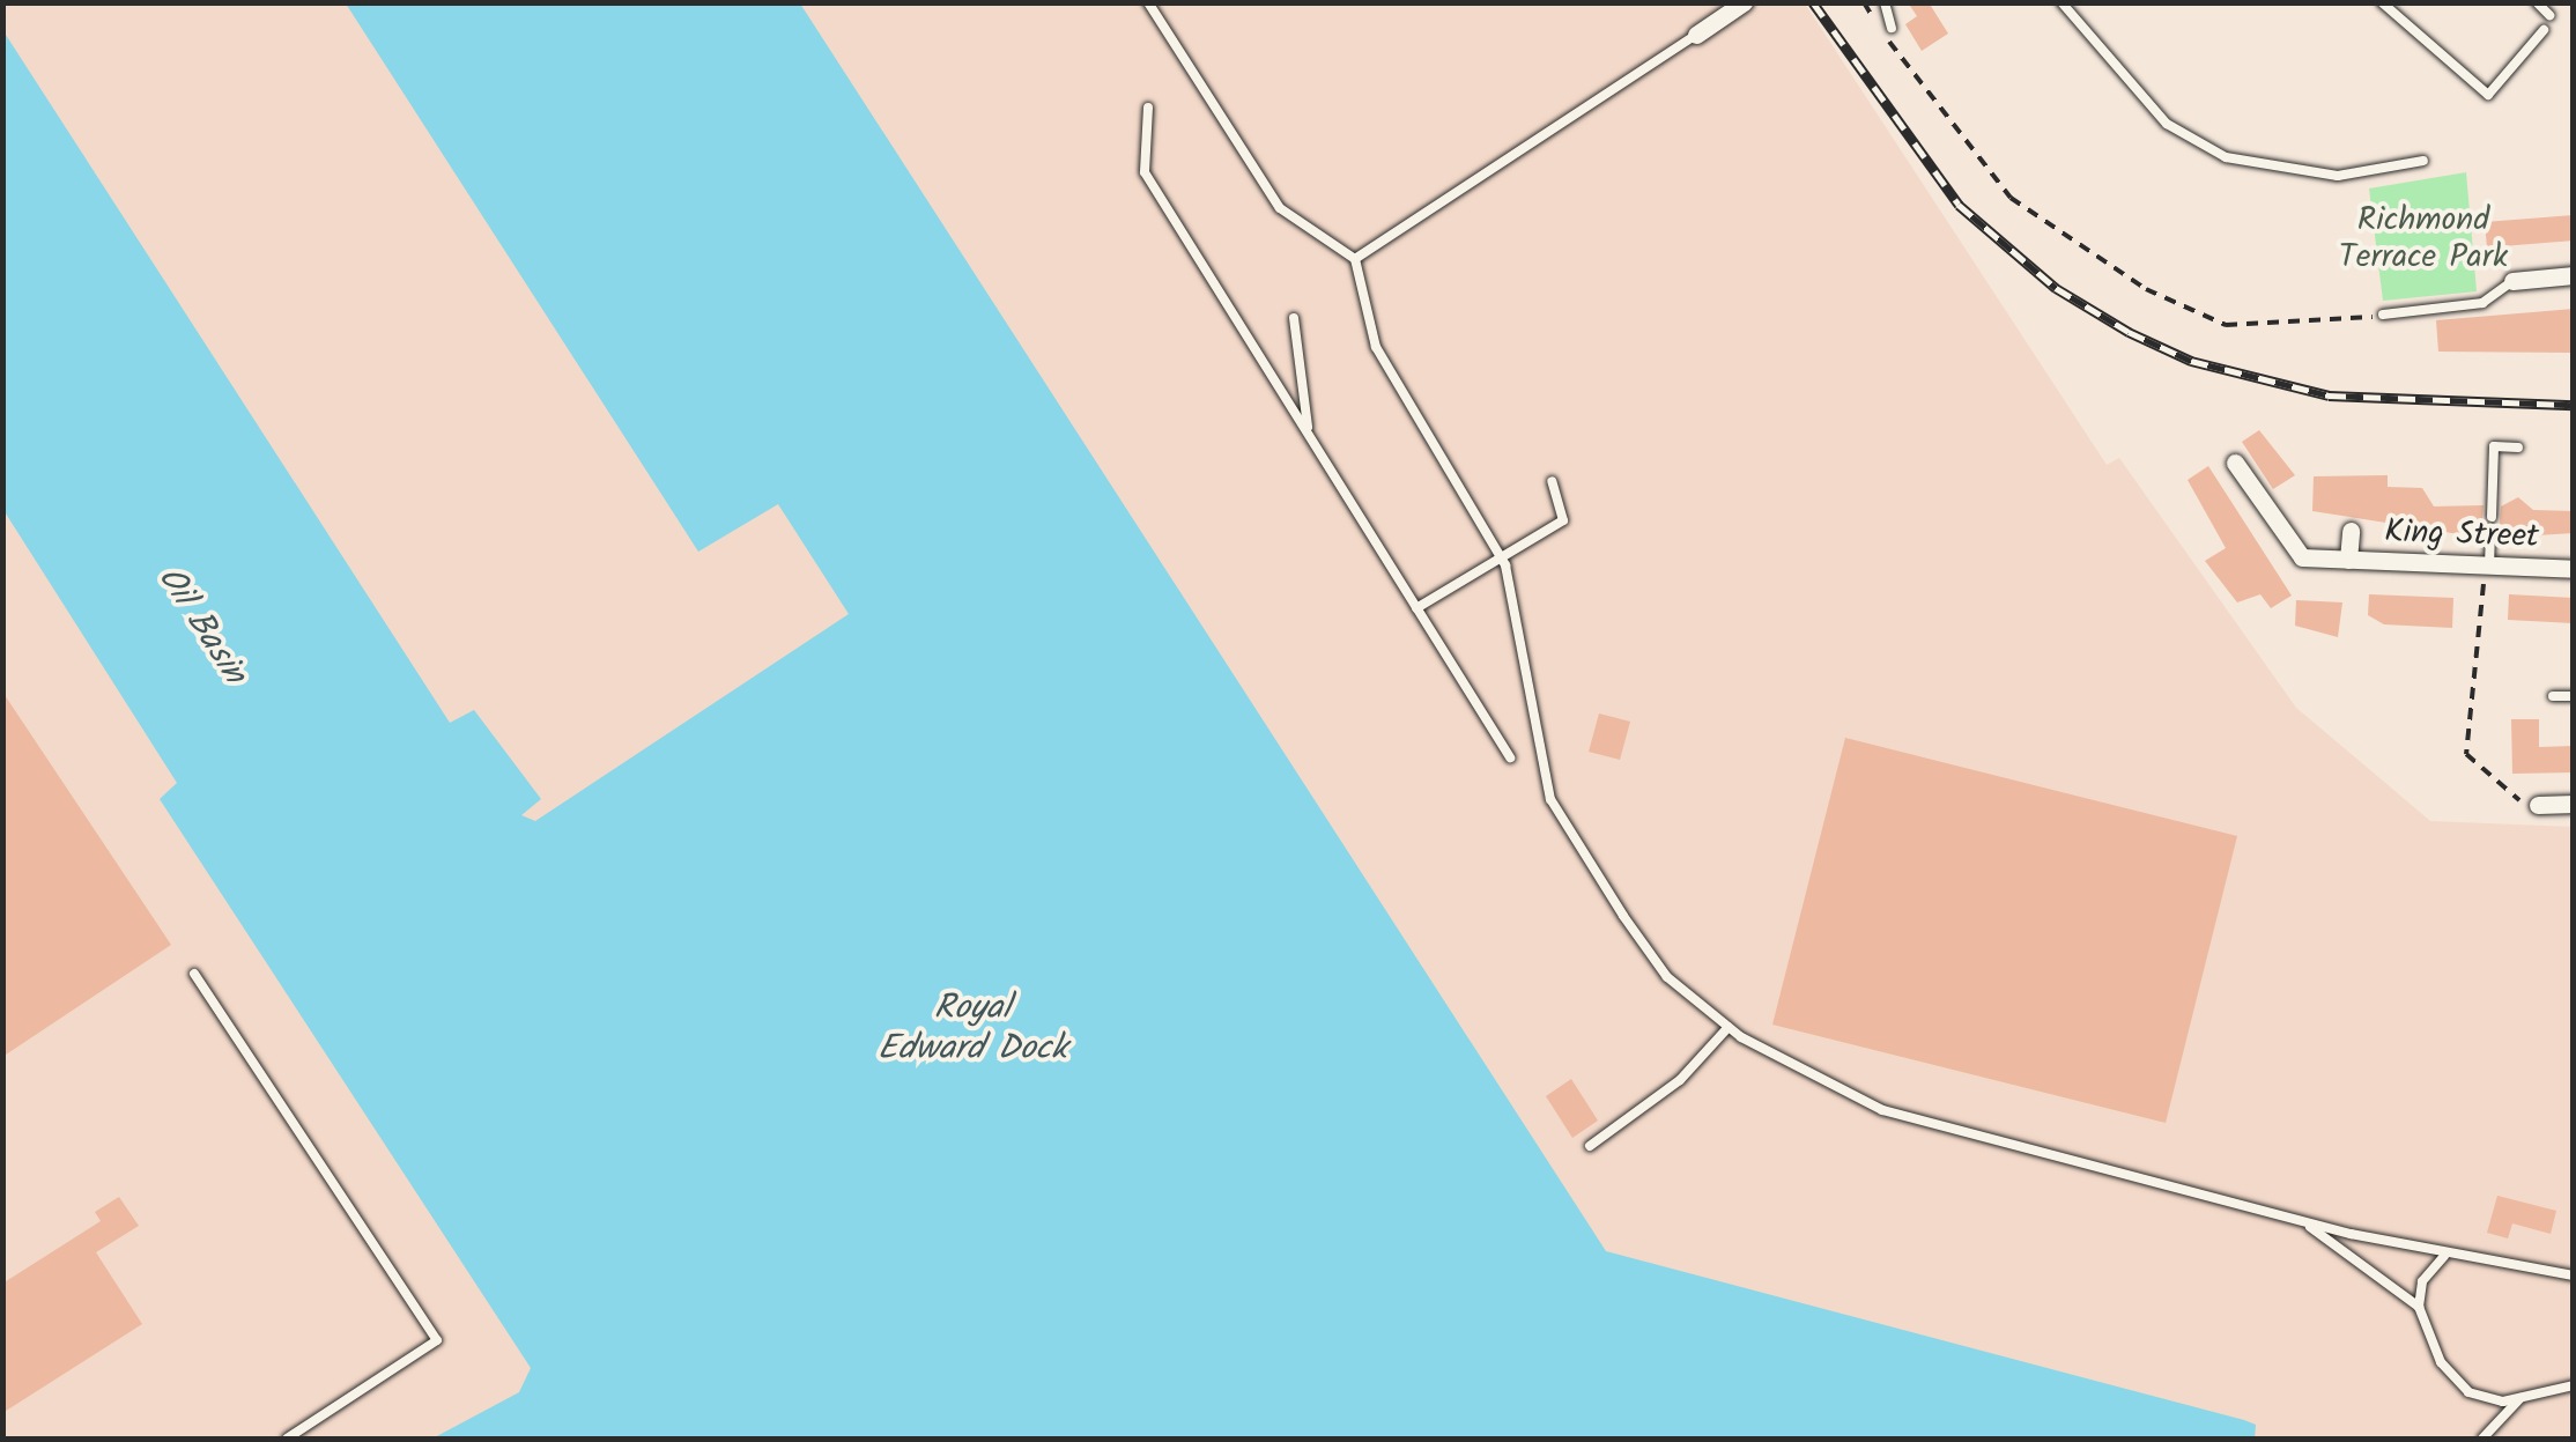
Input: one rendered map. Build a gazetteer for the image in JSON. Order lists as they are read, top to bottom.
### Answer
{
  "streets": {
    "street": ["King Street"]
  },
  "water": ["Oil Basin", "Royal Edward Dock"],
  "parks": ["Richmond Terrace Park"]
}
